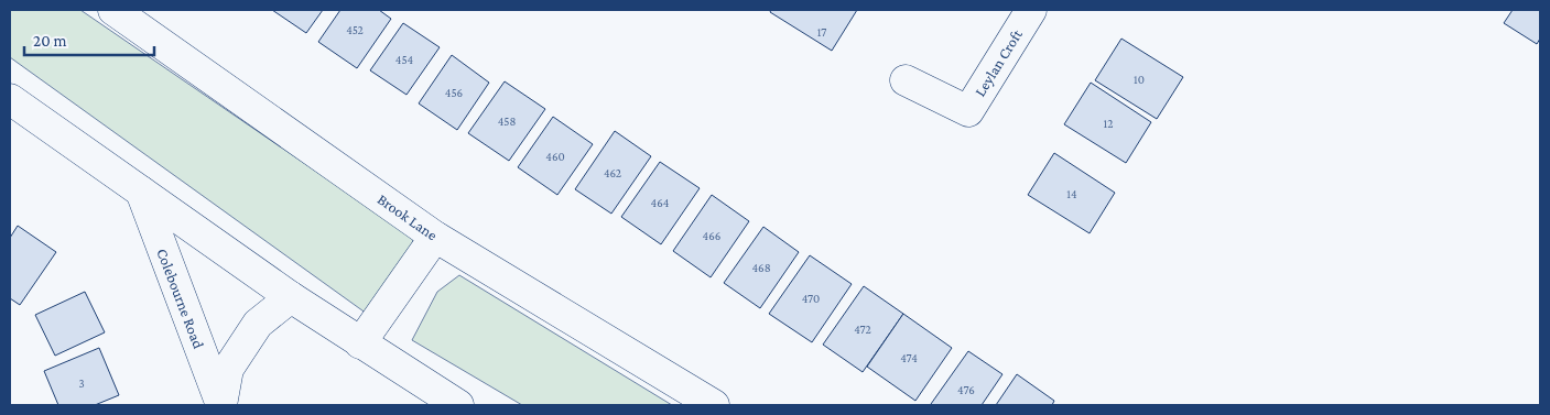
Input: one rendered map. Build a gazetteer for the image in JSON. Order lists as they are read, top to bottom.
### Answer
{
  "streets": {
    "main road": ["Leylan Croft", "Brook Lane", "Colebourne Road"]
  },
  "house_numbers": [
    "452",
    "17",
    "454",
    "10",
    "456",
    "458",
    "12",
    "460",
    "462",
    "14",
    "464",
    "466",
    "468",
    "470",
    "472",
    "474",
    "3",
    "476"
  ],
  "scale_bar": "20 m"
}
